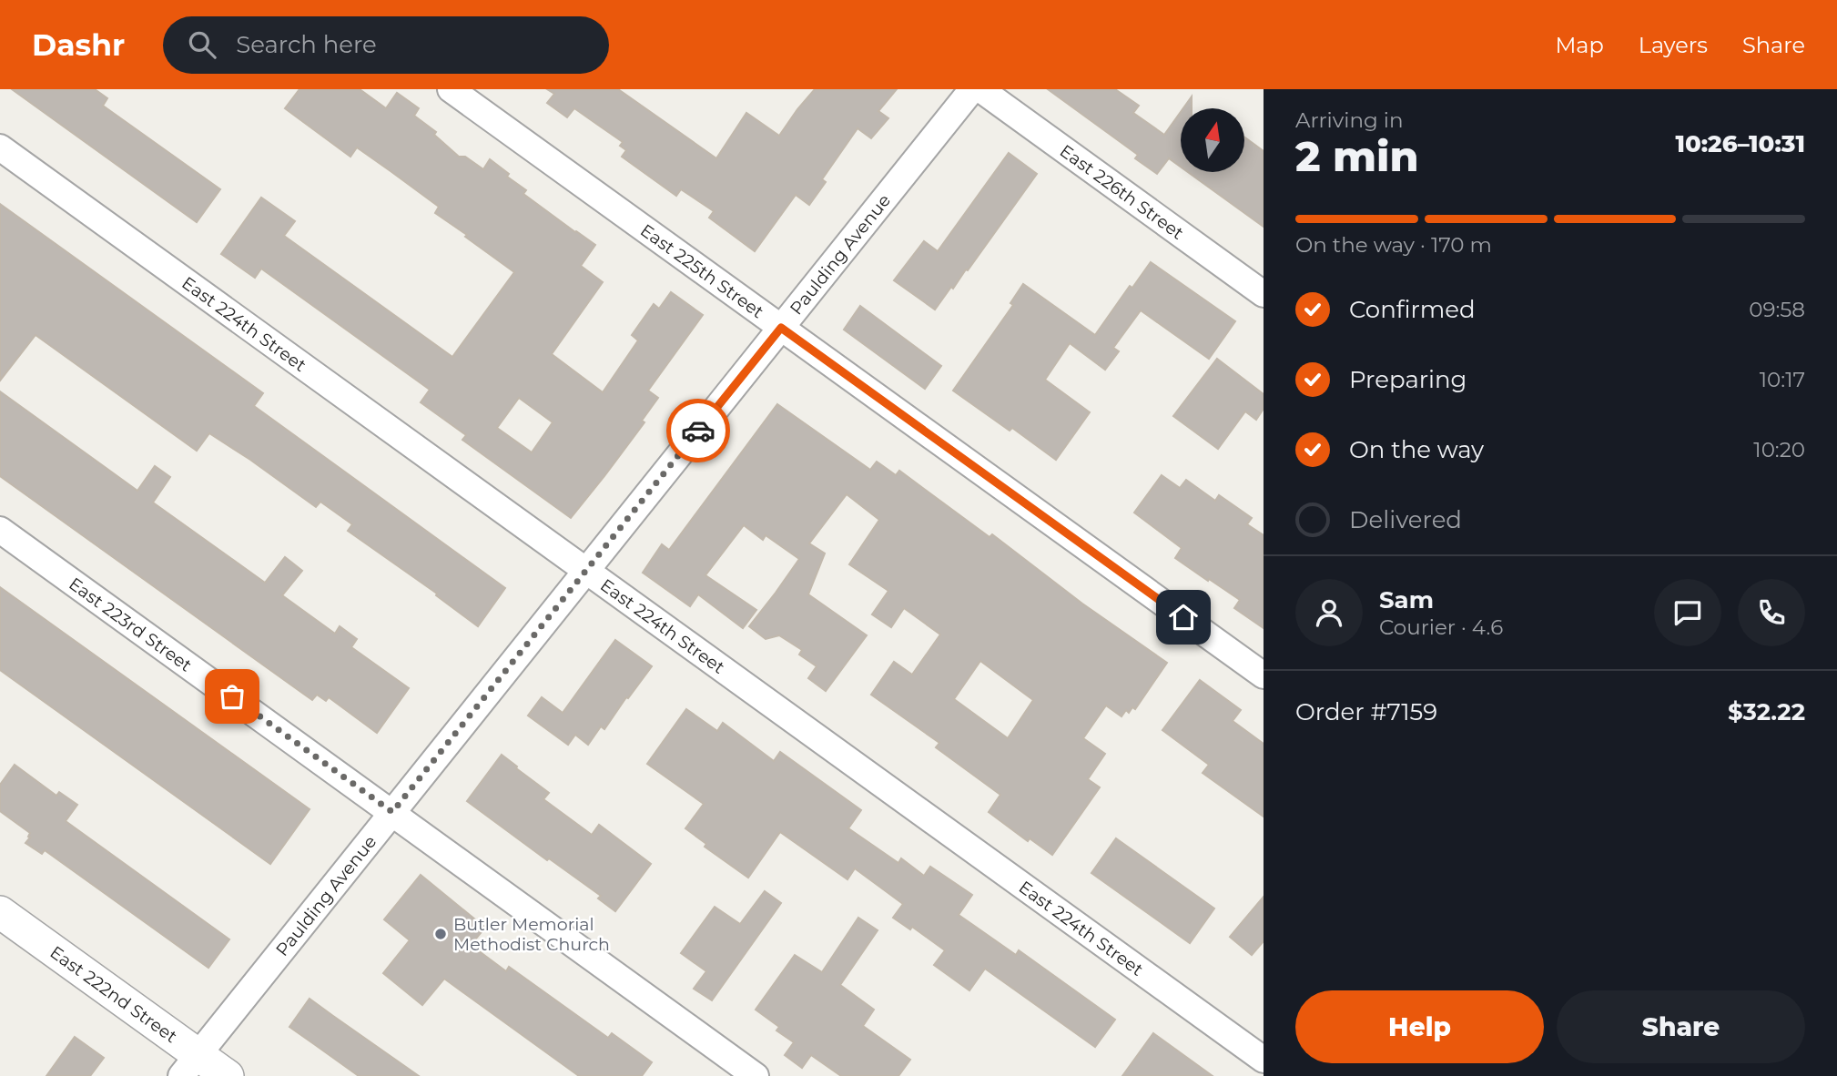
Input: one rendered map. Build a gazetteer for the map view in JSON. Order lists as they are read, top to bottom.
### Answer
{
  "streets": {
    "street": [
      "East 226th Street",
      "Paulding Avenue",
      "East 225th Street",
      "East 224th Street",
      "East 223rd Street",
      "East 222nd Street"
    ]
  },
  "crossings": [
    ["Paulding Avenue", "East 225th Street"],
    ["Paulding Avenue", "East 224th Street"],
    ["Paulding Avenue", "East 223rd Street"],
    ["Paulding Avenue", "East 222nd Street"]
  ],
  "places": ["Butler Memorial Methodist Church"],
  "north": "top",
  "page": {
    "header": "Dashr",
    "search": "Search here",
    "nav": ["Map", "Layers", "Share"],
    "heading": ["2 min", "Arriving in", "10:26–10:31"],
    "panel": [
      "Sam",
      "Courier · 4.6",
      "Order #7159",
      "$32.22"
    ],
    "bar": "On the way · 170 m",
    "list": [
      ["Confirmed", "09:58"],
      ["Preparing", "10:17"],
      ["On the way", "10:20"],
      "Delivered"
    ],
    "buttons": ["Help", "Share"]
  }
}
